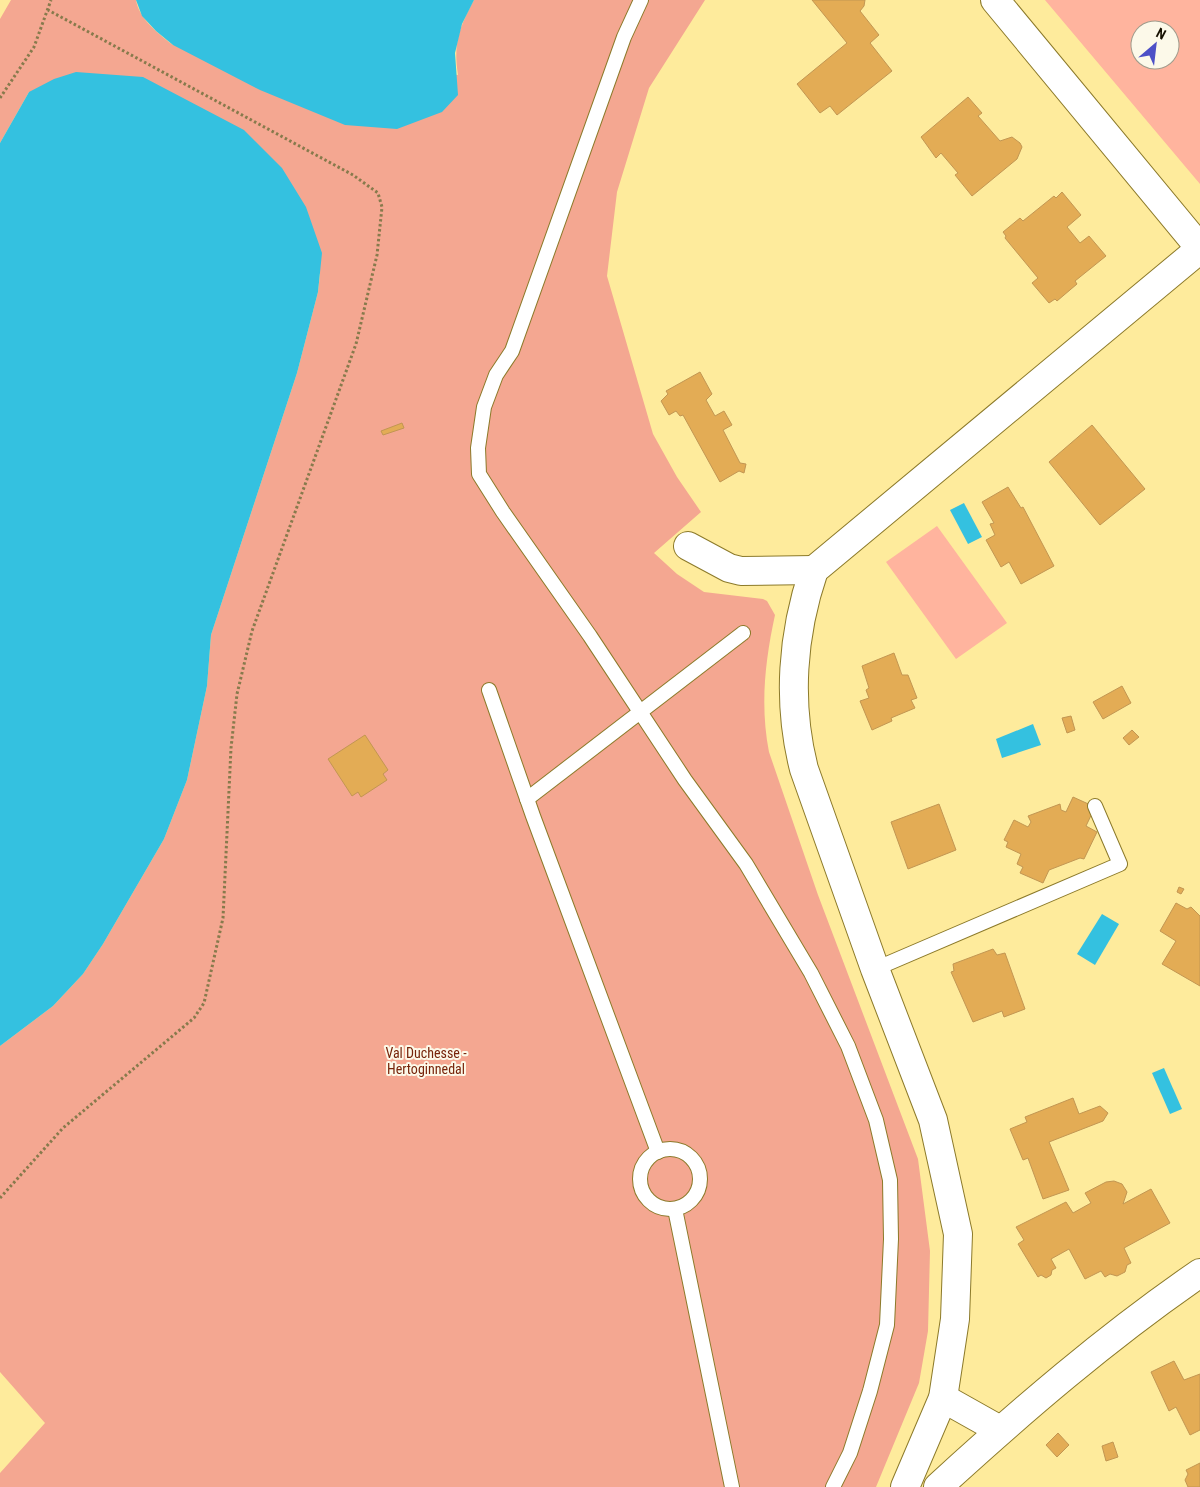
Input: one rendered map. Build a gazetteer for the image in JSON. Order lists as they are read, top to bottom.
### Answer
{
  "parks": ["Val Duchesse - Hertoginnedal"],
  "north": "top right"
}
